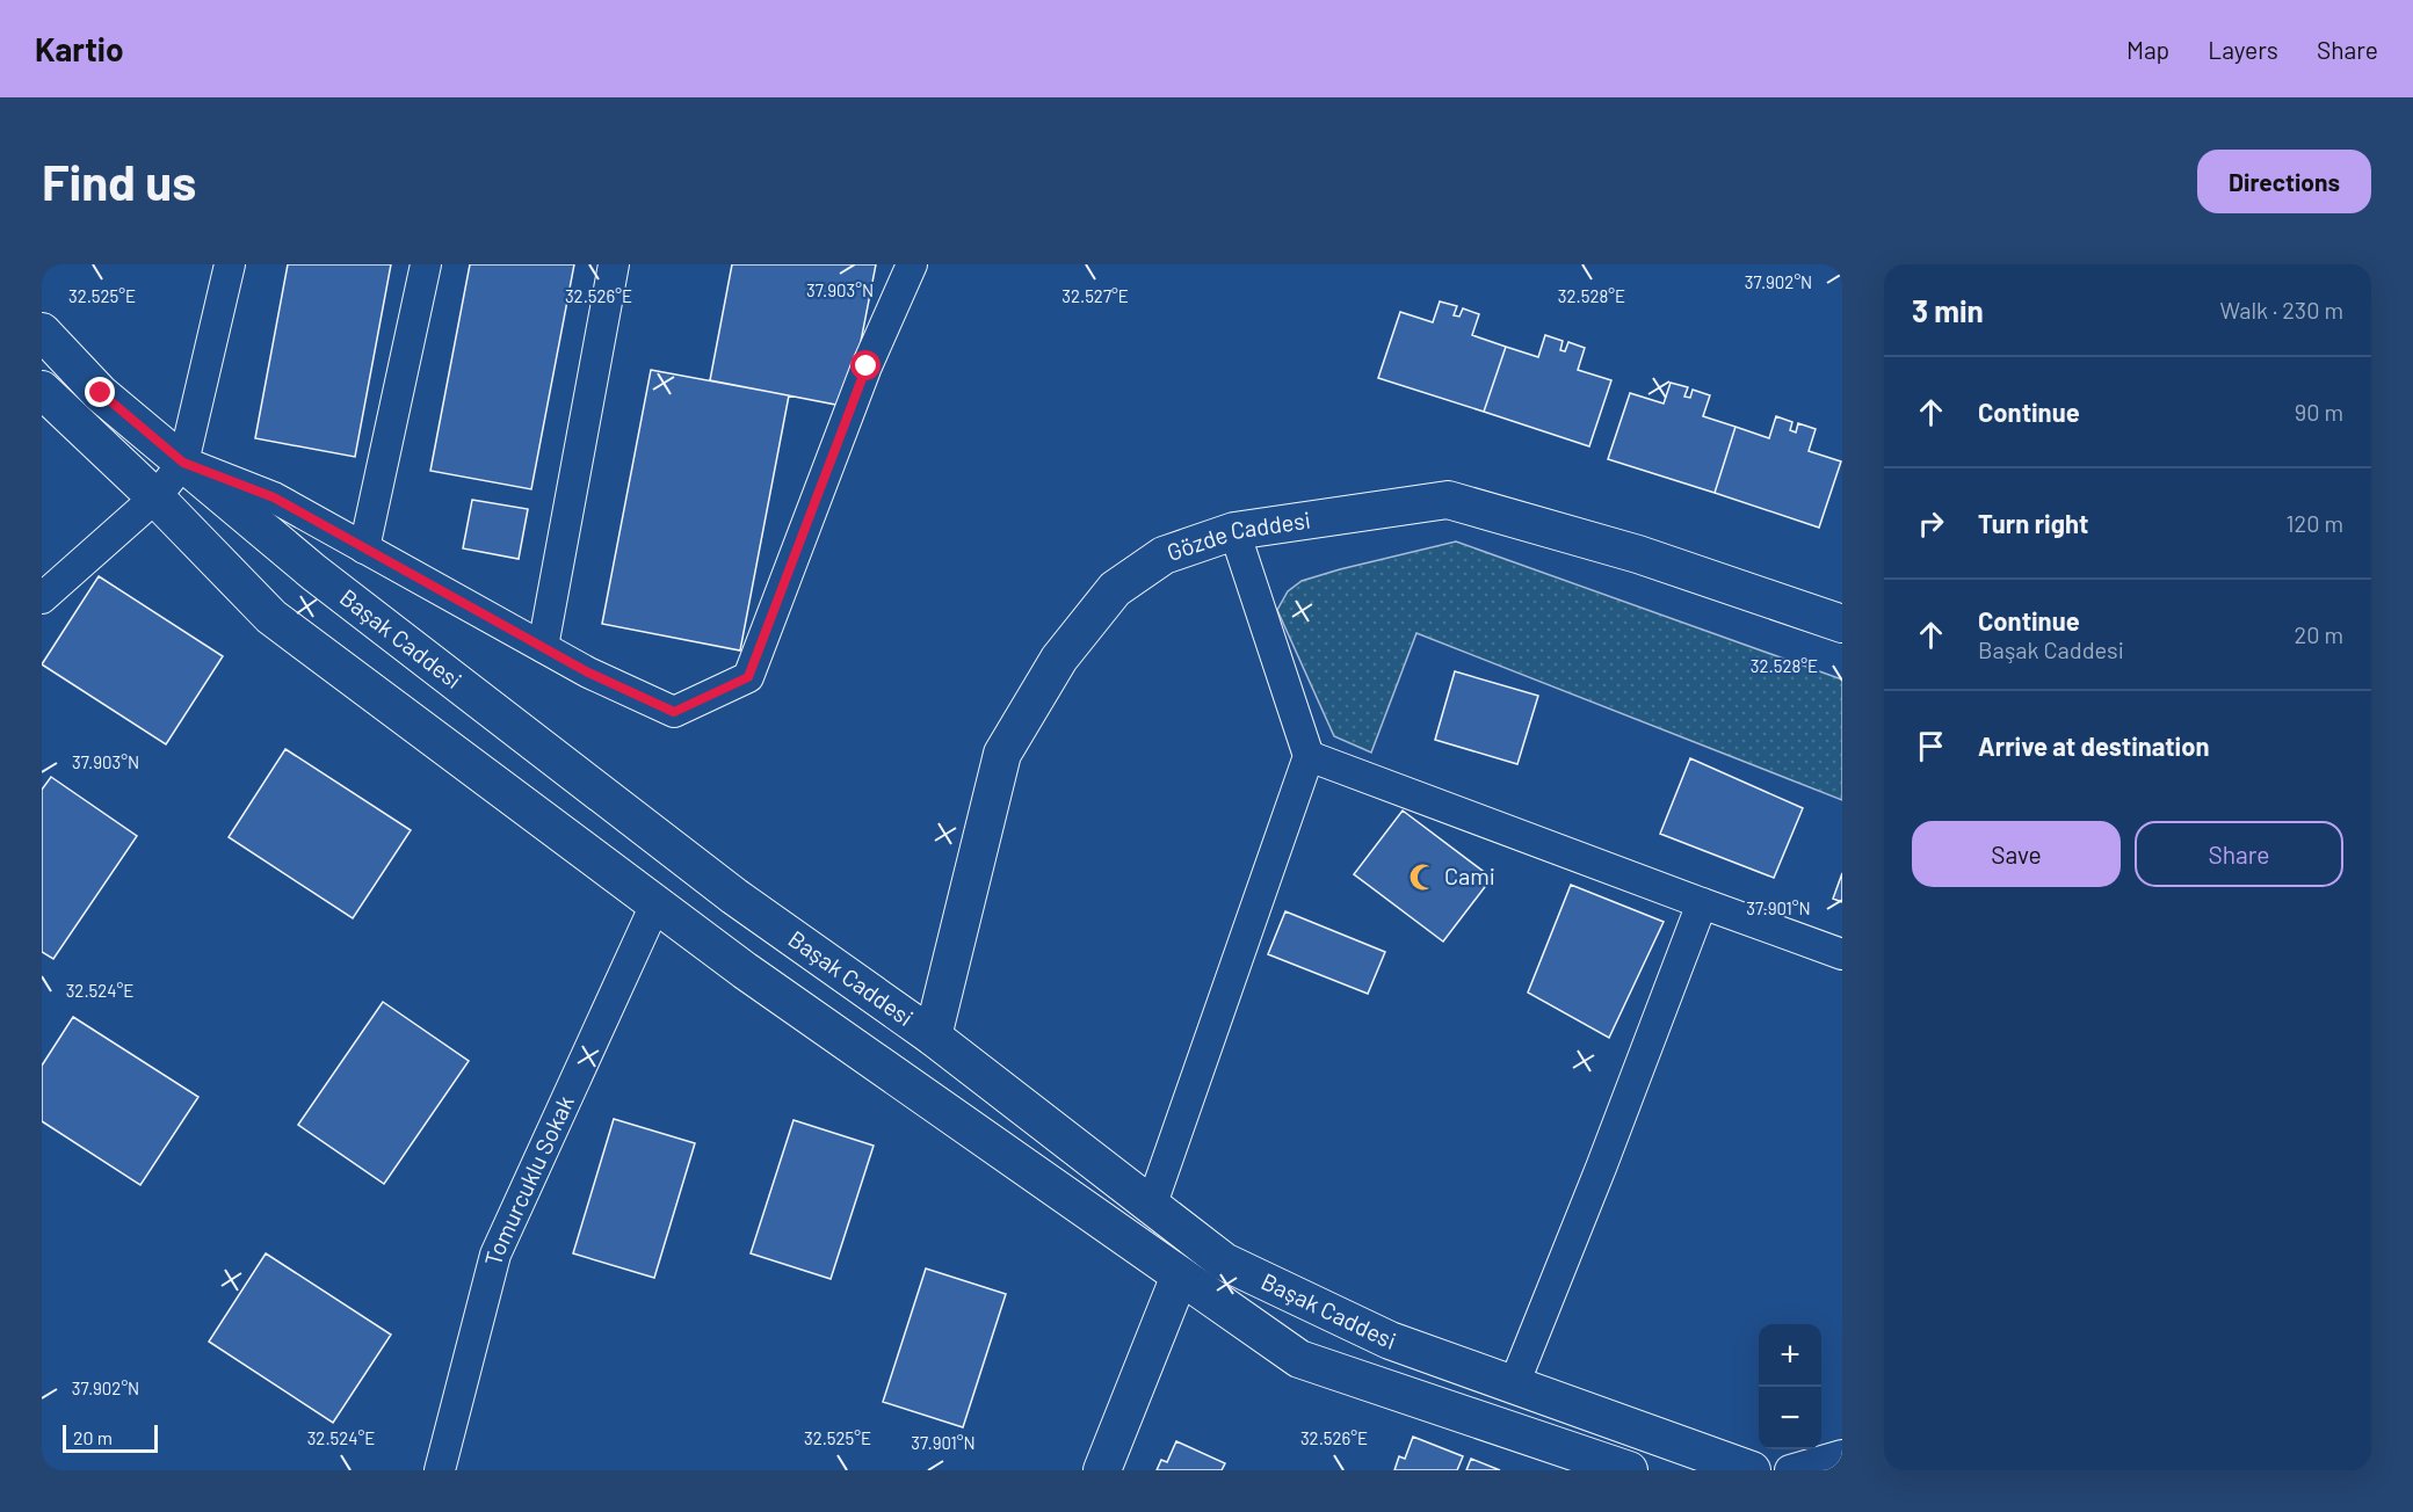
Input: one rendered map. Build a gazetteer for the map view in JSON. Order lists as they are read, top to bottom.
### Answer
{
  "streets": {
    "street": ["Gözde Caddesi", "Başak Caddesi", "Tomurcuklu Sokak"]
  },
  "crossings": [
    ["Gözde Caddesi", "Başak Caddesi"],
    ["Başak Caddesi", "Tomurcuklu Sokak"]
  ],
  "places": {
    "mosque": ["Cami"]
  },
  "scale_bar": "20 m",
  "page": {
    "header": "Kartio",
    "nav": ["Map", "Layers", "Share"],
    "buttons": [
      "Directions",
      ["Save", "Share"]
    ],
    "title": "Find us",
    "heading": ["3 min", "Walk · 230 m"],
    "list": [
      ["Continue", "90 m"],
      ["Turn right", "120 m"],
      ["Continue", "Başak Caddesi", "20 m"],
      "Arrive at destination"
    ],
    "map_buttons": ["+", "−"],
    "scale": "20 m"
  },
  "coordinates": [
    "37.902°N",
    "37.903°N",
    "32.528°E",
    "32.525°E",
    "32.526°E",
    "32.527°E",
    "37.901°N",
    "32.524°E"
  ]
}
